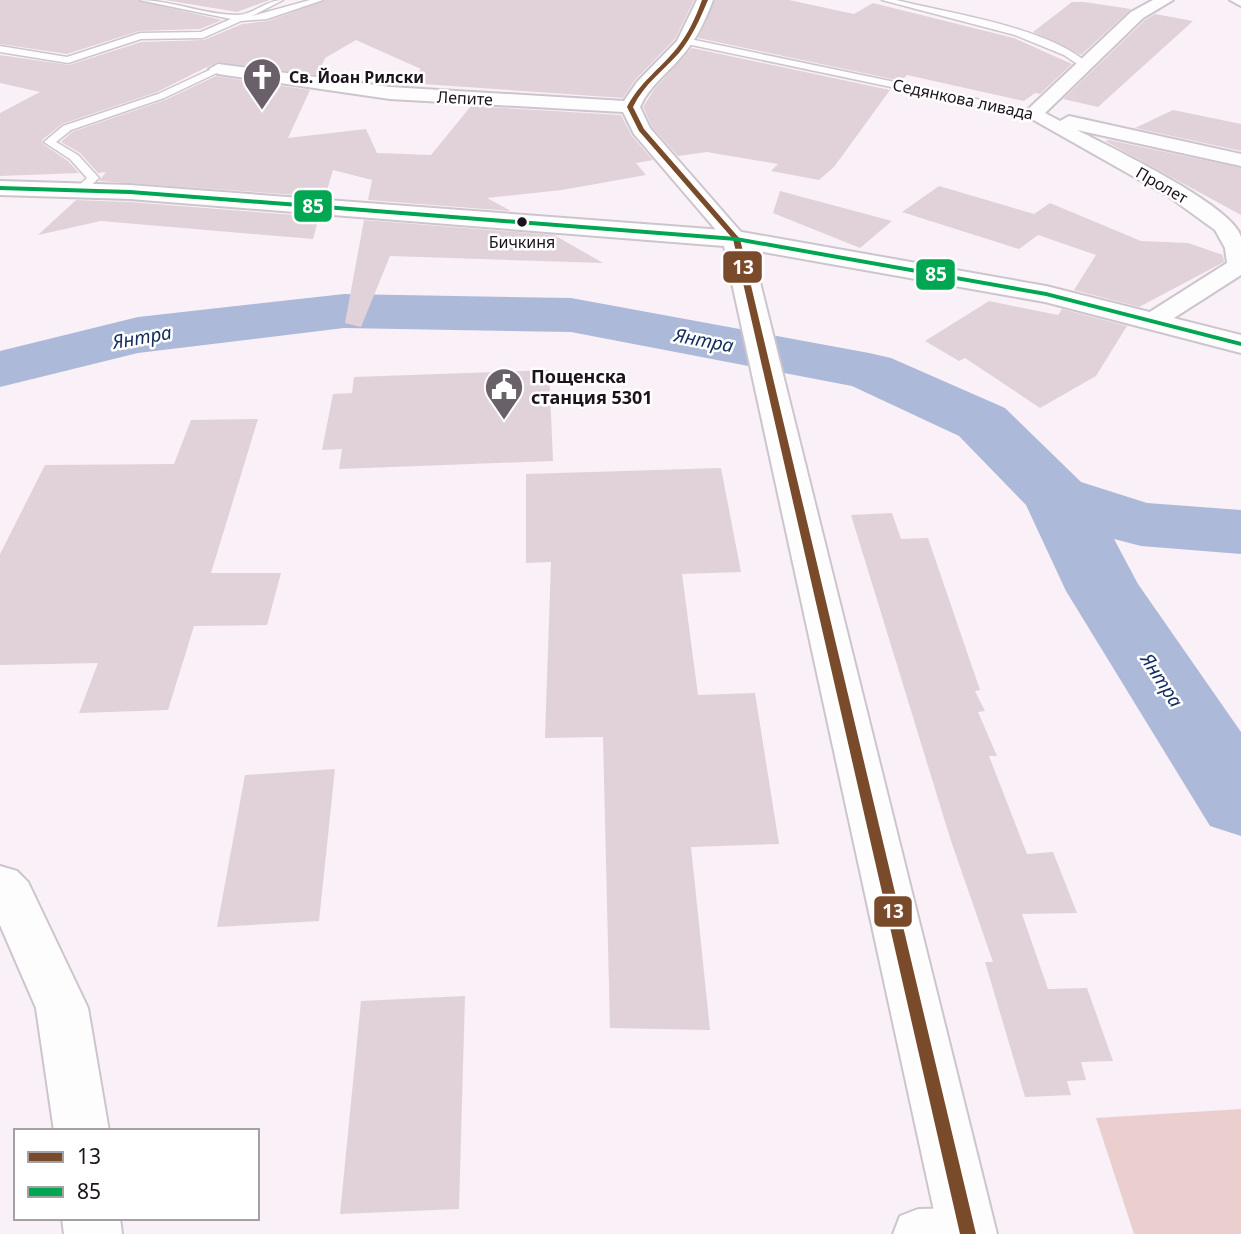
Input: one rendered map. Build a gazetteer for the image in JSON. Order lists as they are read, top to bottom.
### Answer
{
  "streets": {
    "street": ["Лепите", "Седянкова ливада", "Пролет"]
  },
  "crossings": [
    ["Седянкова ливада", "Пролет"]
  ],
  "water": ["Янтра"],
  "places": {
    "church": ["Св. Йоан Рилски"],
    "other": ["Бичкиня"],
    "public building": ["Пощенска станция 5301"]
  },
  "lines": ["transit line 13", "transit line 85"],
  "legend": ["13", "85"]
}
